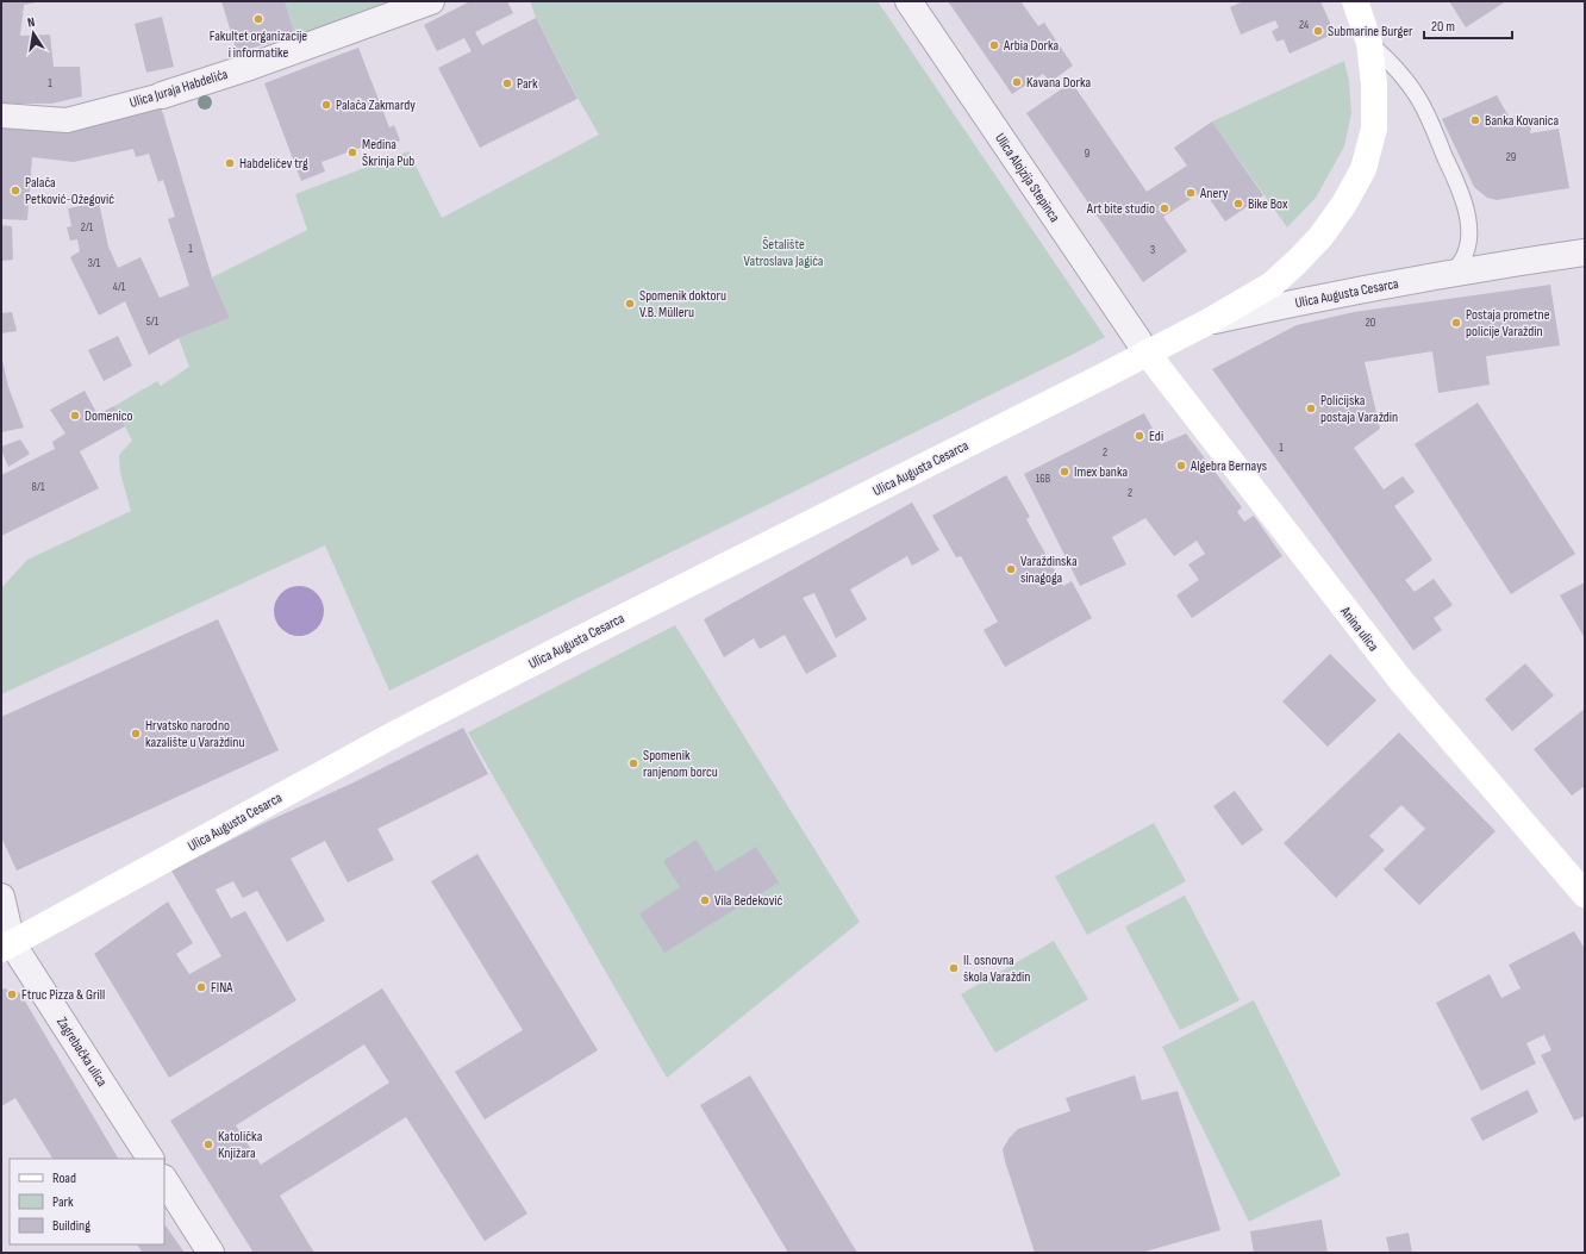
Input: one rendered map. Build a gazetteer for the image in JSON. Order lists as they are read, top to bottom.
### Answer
{
  "streets": {
    "main road": ["Ulica Augusta Cesarca", "Anina ulica"],
    "street": ["Ulica Juraja Habdelića", "Ulica Alojzija Stepinca", "Zagrebačka ulica"]
  },
  "crossings": [
    ["Ulica Alojzija Stepinca", "Ulica Augusta Cesarca"],
    ["Ulica Alojzija Stepinca", "Anina ulica"],
    ["Ulica Augusta Cesarca", "Anina ulica"],
    ["Ulica Augusta Cesarca", "Zagrebačka ulica"]
  ],
  "parks": ["Šetalište Vatroslava Jagića"],
  "places": [
    "Fakultet organizacije i informatike",
    "Submarine Burger",
    "Arbia Dorka",
    "Kavana Dorka",
    "Park",
    "Palača Zakmardy",
    "Banka Kovanica",
    "Medina Škrinja Pub",
    "Habdelićev trg",
    "Palača Petković-Ožegović",
    "Anery",
    "Bike Box",
    "Art bite studio",
    "Spomenik doktoru V.B. Mülleru",
    "Postaja prometne policije Varaždin",
    "Policijska postaja Varaždin",
    "Domenico",
    "Edi",
    "Algebra Bernays",
    "Imex banka",
    "Varaždinska sinagoga",
    "Hrvatsko narodno kazalište u Varaždinu",
    "Spomenik ranjenom borcu",
    "Vila Bedeković",
    "II. osnovna škola Varaždin",
    "FINA",
    "Ftruc Pizza & Grill",
    "Katolička Knjižara"
  ],
  "house_numbers": [
    "24",
    "1",
    "9",
    "29",
    "2/1",
    "1",
    "3",
    "3/1",
    "4/1",
    "5/1",
    "20",
    "1",
    "2",
    "16B",
    "8/1",
    "2"
  ],
  "legend": ["Road", "Park", "Building"],
  "scale_bar": "20 m",
  "north": "top"
}
